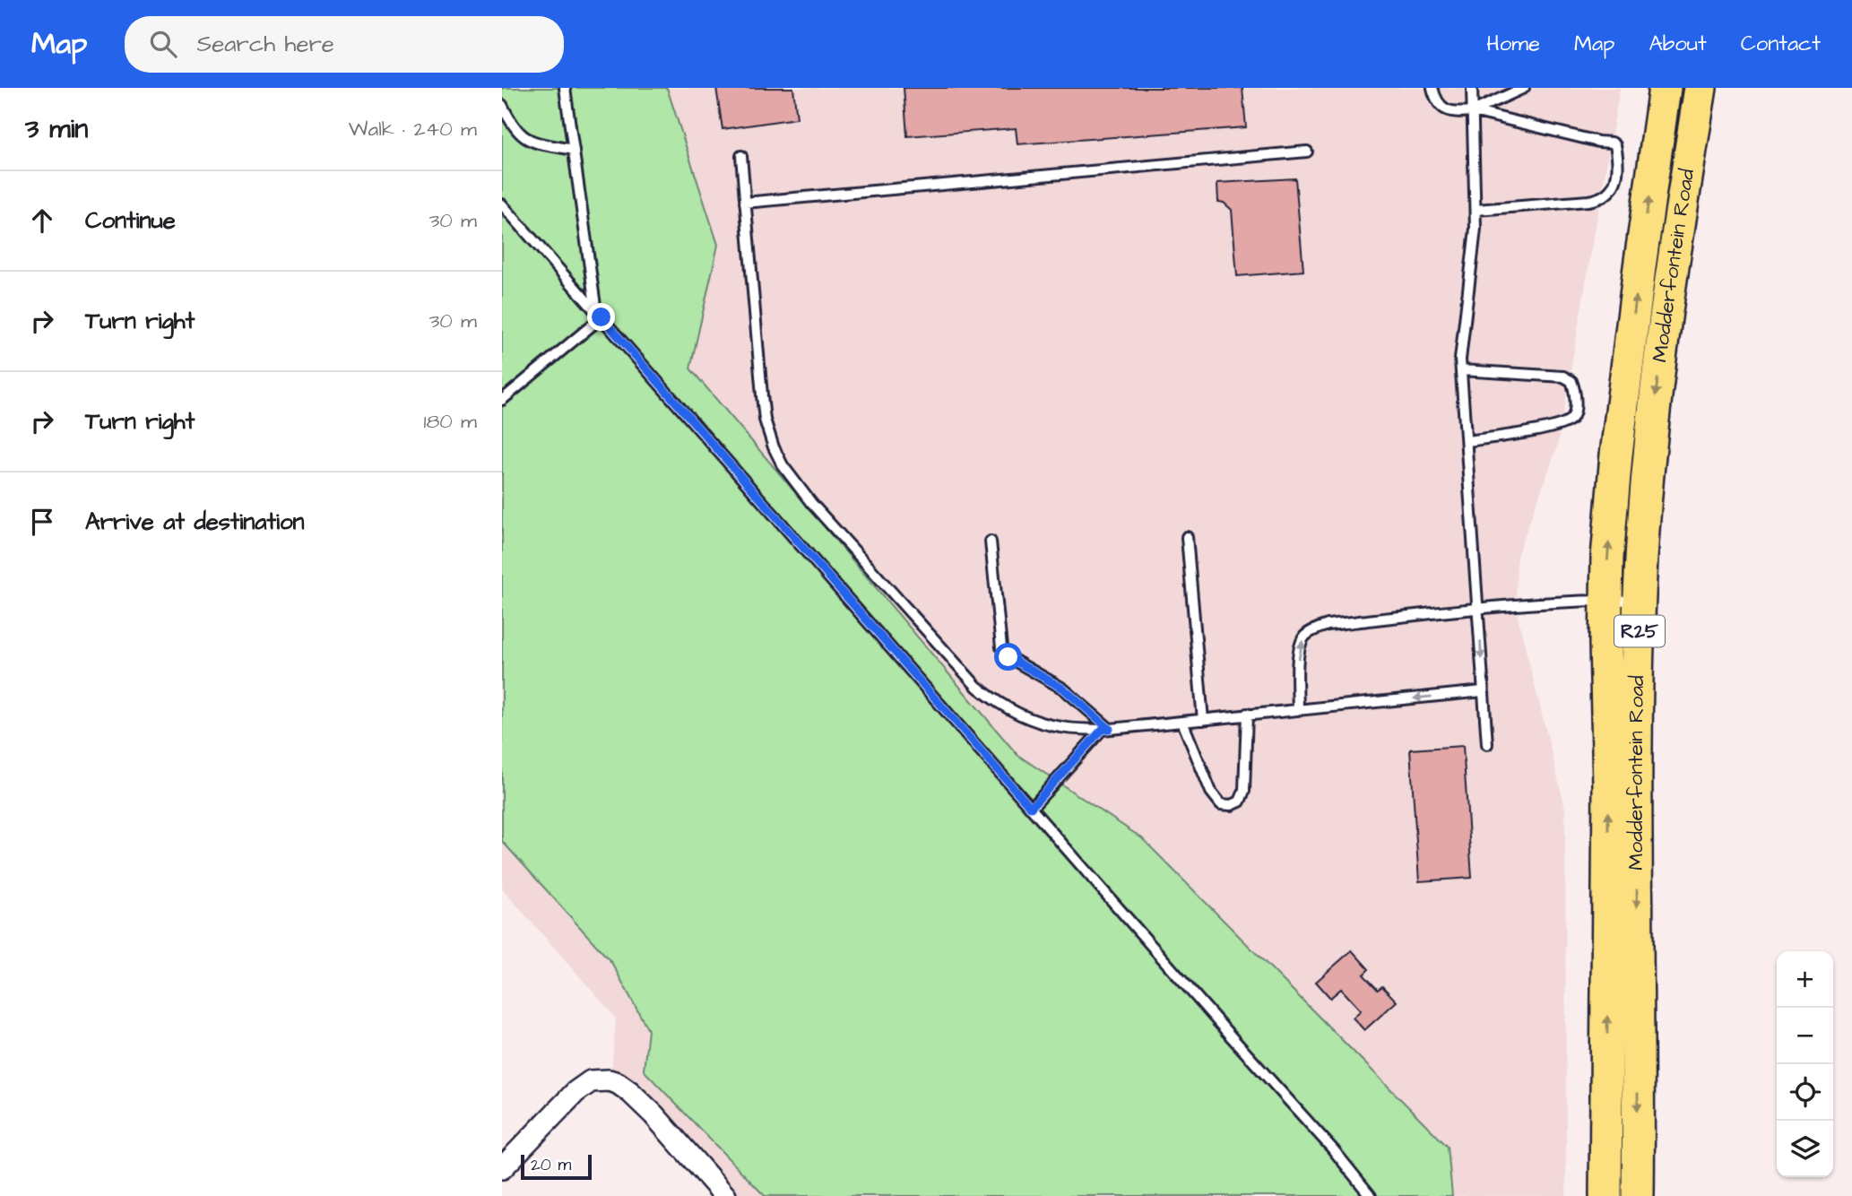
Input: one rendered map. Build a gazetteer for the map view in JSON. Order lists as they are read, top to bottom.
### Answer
{
  "streets": {
    "main road": ["Modderfontein Road", "R25"]
  },
  "scale_bar": "20 m",
  "page": {
    "header": "Map",
    "search": "Search here",
    "nav": [
      "Home",
      "Map",
      "About",
      "Contact"
    ],
    "heading": ["3 min", "Walk · 240 m"],
    "list": [
      ["Continue", "30 m"],
      ["Turn right", "30 m"],
      ["Turn right", "180 m"],
      "Arrive at destination"
    ],
    "map_buttons": ["+", "−"],
    "scale": "20 m"
  }
}
